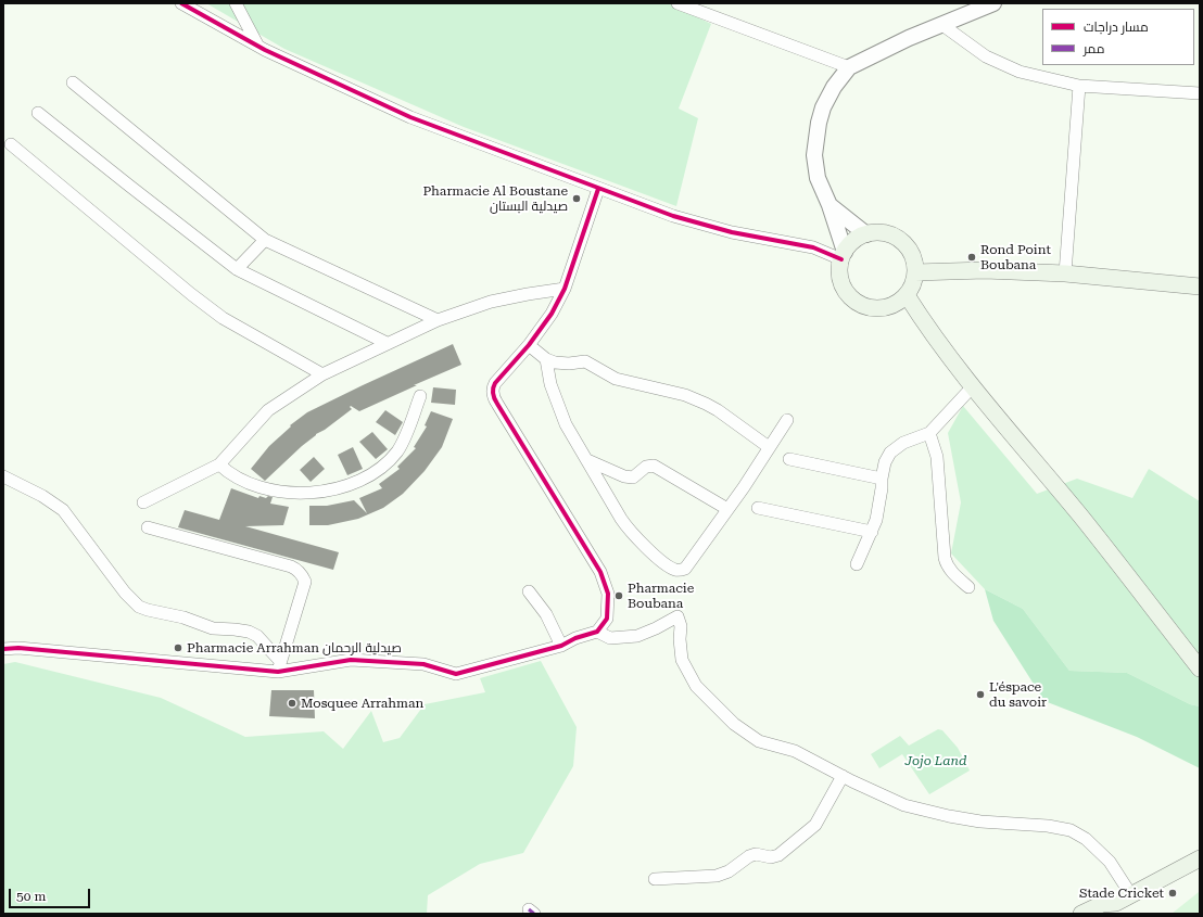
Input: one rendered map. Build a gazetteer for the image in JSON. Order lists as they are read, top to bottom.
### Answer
{
  "parks": ["Jojo Land"],
  "places": [
    "Pharmacie Al Boustane صيدلية البستان",
    "Rond Point Boubana",
    "Pharmacie Boubana",
    "Pharmacie Arrahman صيدلية الرحمان",
    "L'éspace du savoir",
    "Mosquee Arrahman",
    "Stade Cricket"
  ],
  "legend": ["مسار دراجات", "ممر"],
  "scale_bar": "50 m"
}
